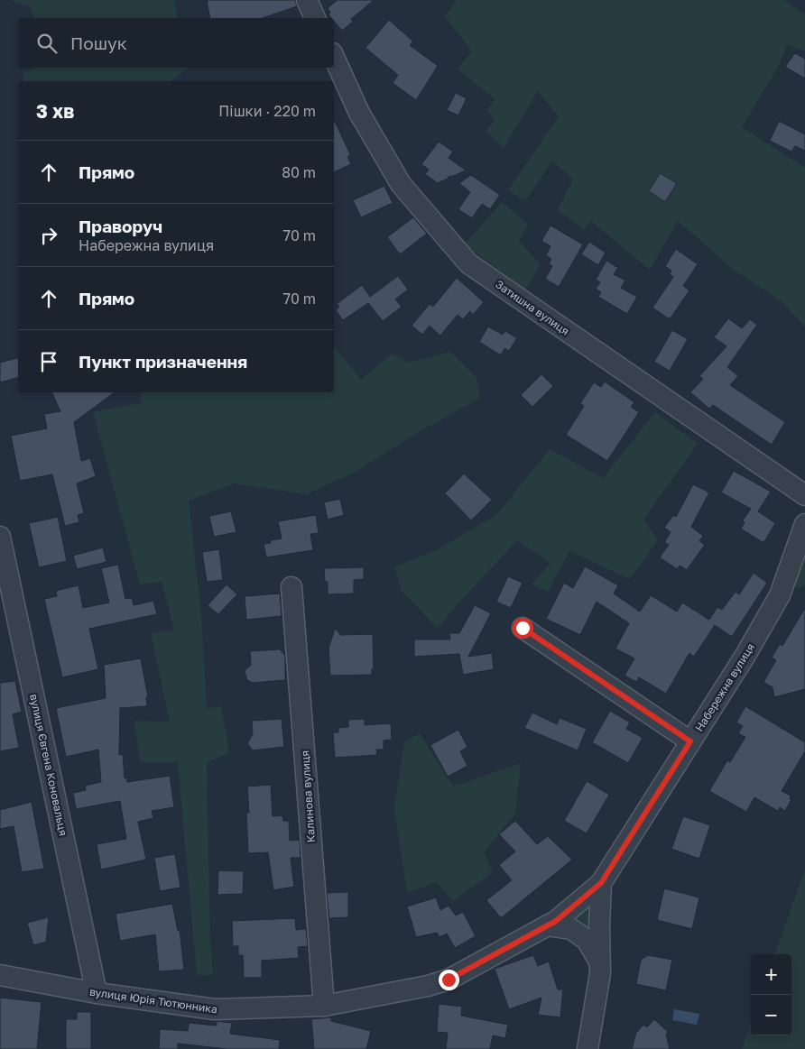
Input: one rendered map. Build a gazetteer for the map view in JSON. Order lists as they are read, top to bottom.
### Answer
{
  "streets": {
    "street": [
      "Затишна вулиця",
      "Набережна вулиця",
      "вулиця Євгена Коновальця",
      "Калинова вулиця",
      "вулиця Юрія Тютюнника"
    ]
  },
  "crossings": [
    ["Набережна вулиця", "вулиця Юрія Тютюнника"],
    ["вулиця Євгена Коновальця", "вулиця Юрія Тютюнника"],
    ["Калинова вулиця", "вулиця Юрія Тютюнника"]
  ],
  "page": {
    "search": "Пошук",
    "heading": ["3 хв", "Пішки · 220 m"],
    "list": [
      ["Прямо", "80 m"],
      ["Праворуч", "Набережна вулиця", "70 m"],
      ["Прямо", "70 m"],
      "Пункт призначення"
    ],
    "map_buttons": ["+", "−"]
  }
}
